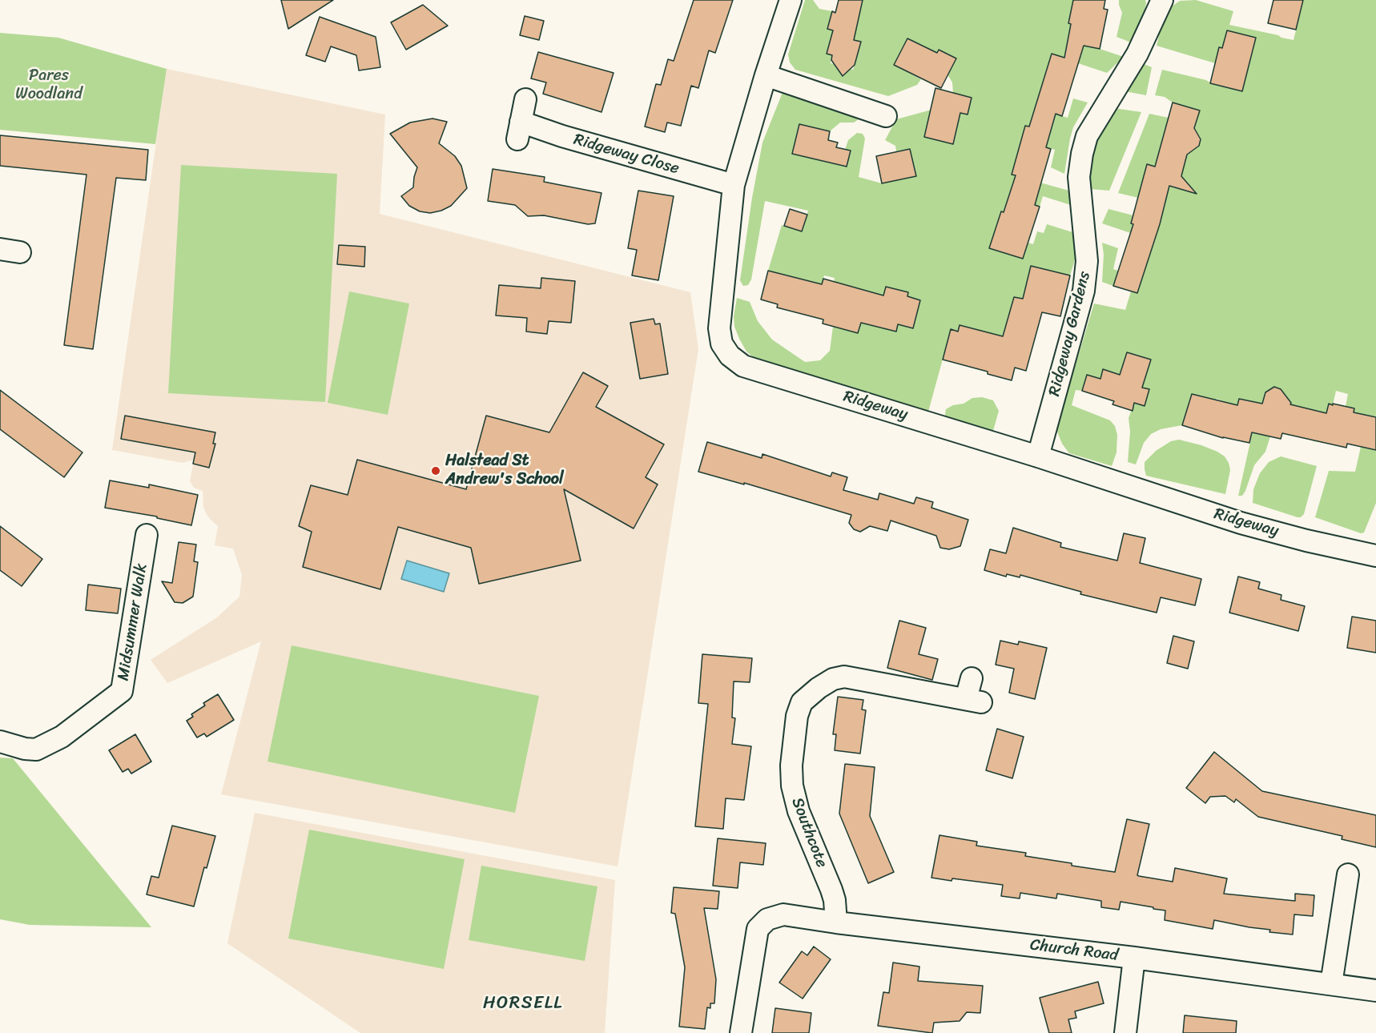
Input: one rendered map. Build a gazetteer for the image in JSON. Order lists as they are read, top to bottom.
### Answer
{
  "streets": {
    "street": [
      "Ridgeway Close",
      "Ridgeway Gardens",
      "Ridgeway",
      "Midsummer Walk",
      "Southcote",
      "Church Road"
    ]
  },
  "crossings": [
    ["Ridgeway Close", "Ridgeway"],
    ["Ridgeway Gardens", "Ridgeway"],
    ["Southcote", "Church Road"]
  ],
  "districts": ["HORSELL"],
  "parks": ["Pares Woodland"],
  "places": ["Halstead St Andrew's School"]
}
